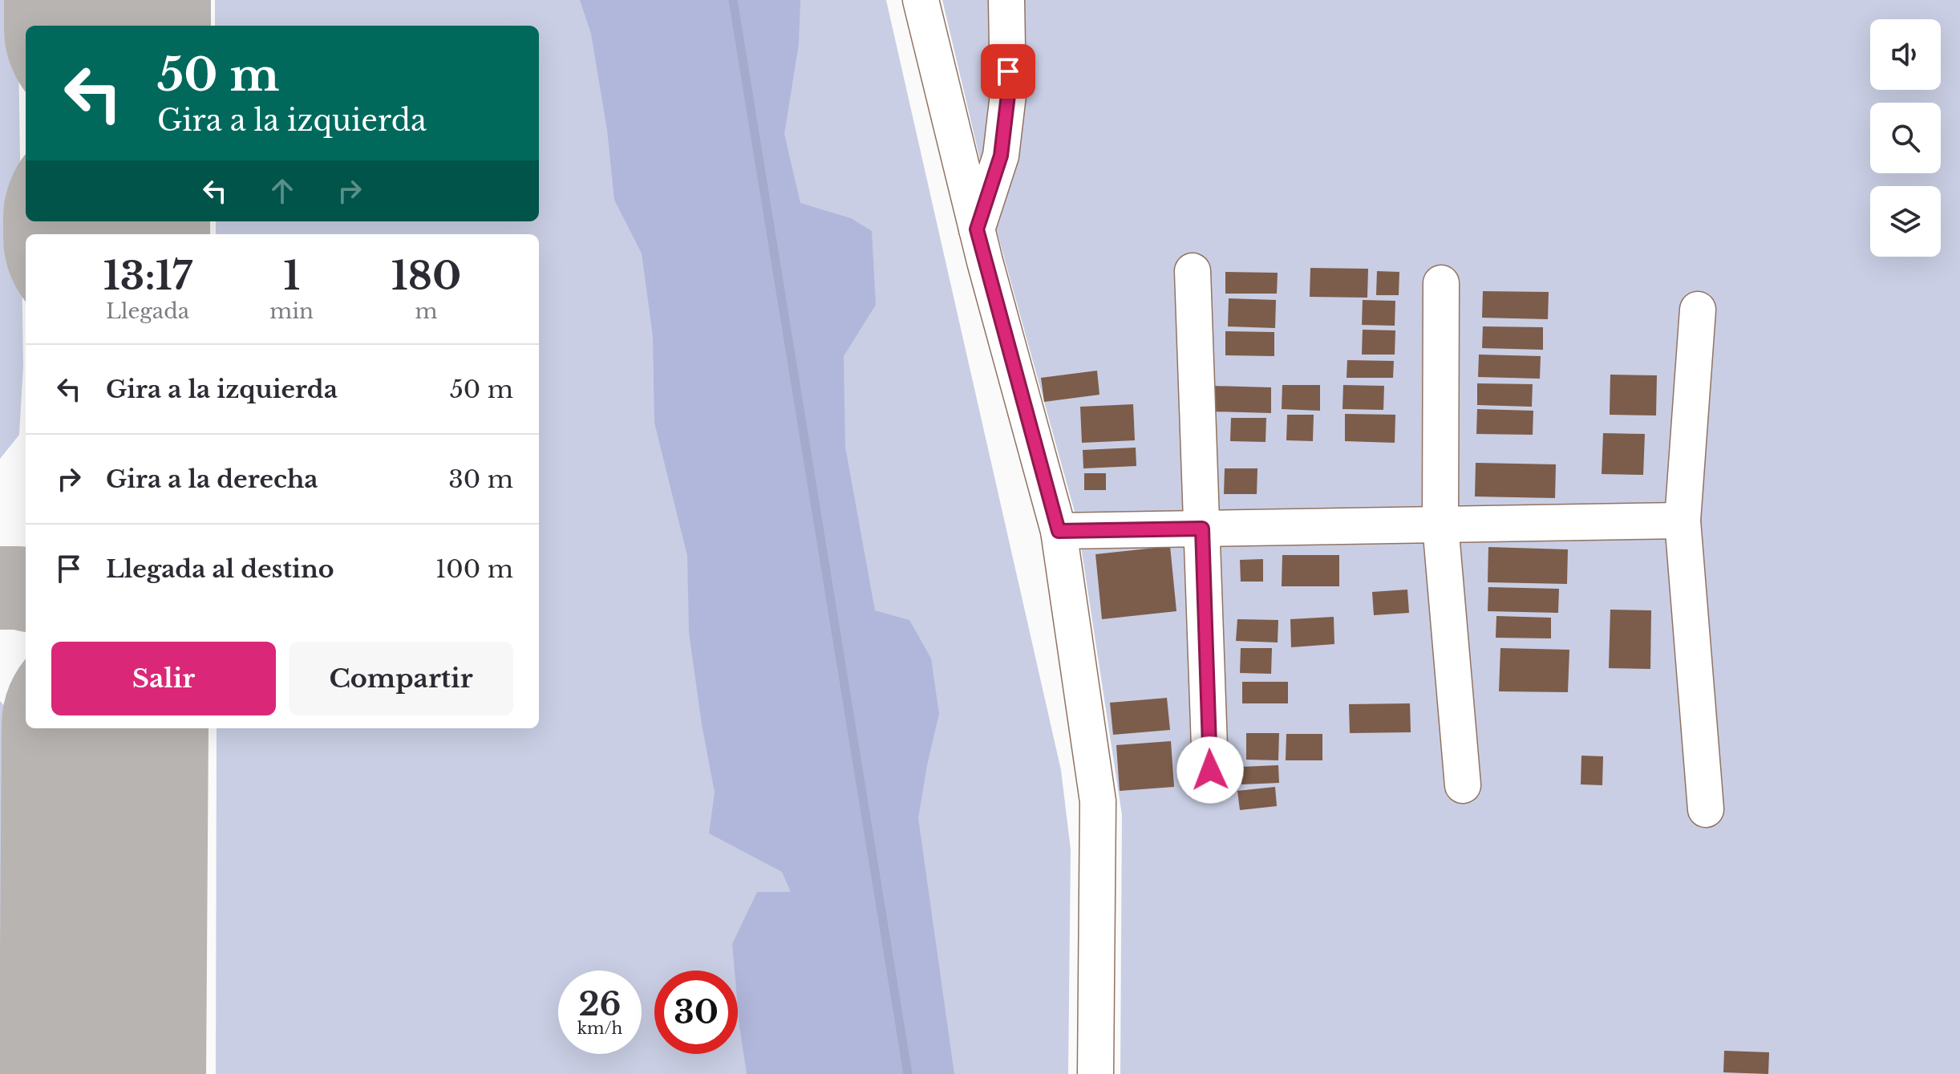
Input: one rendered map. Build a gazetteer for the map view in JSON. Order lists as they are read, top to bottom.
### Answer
{
  "page": {
    "turn": ["50 m", "Gira a la izquierda"],
    "eta": [
      "13:17",
      "Llegada",
      "1",
      "min",
      "180",
      "m"
    ],
    "list": [
      {
        "name": "Gira a la izquierda",
        "value": "50 m"
      },
      {
        "name": "Gira a la derecha",
        "value": "30 m"
      },
      {
        "name": "Llegada al destino",
        "value": "100 m"
      }
    ],
    "buttons": ["Salir", "Compartir"],
    "speed": "26 km/h",
    "limit": "30"
  }
}
